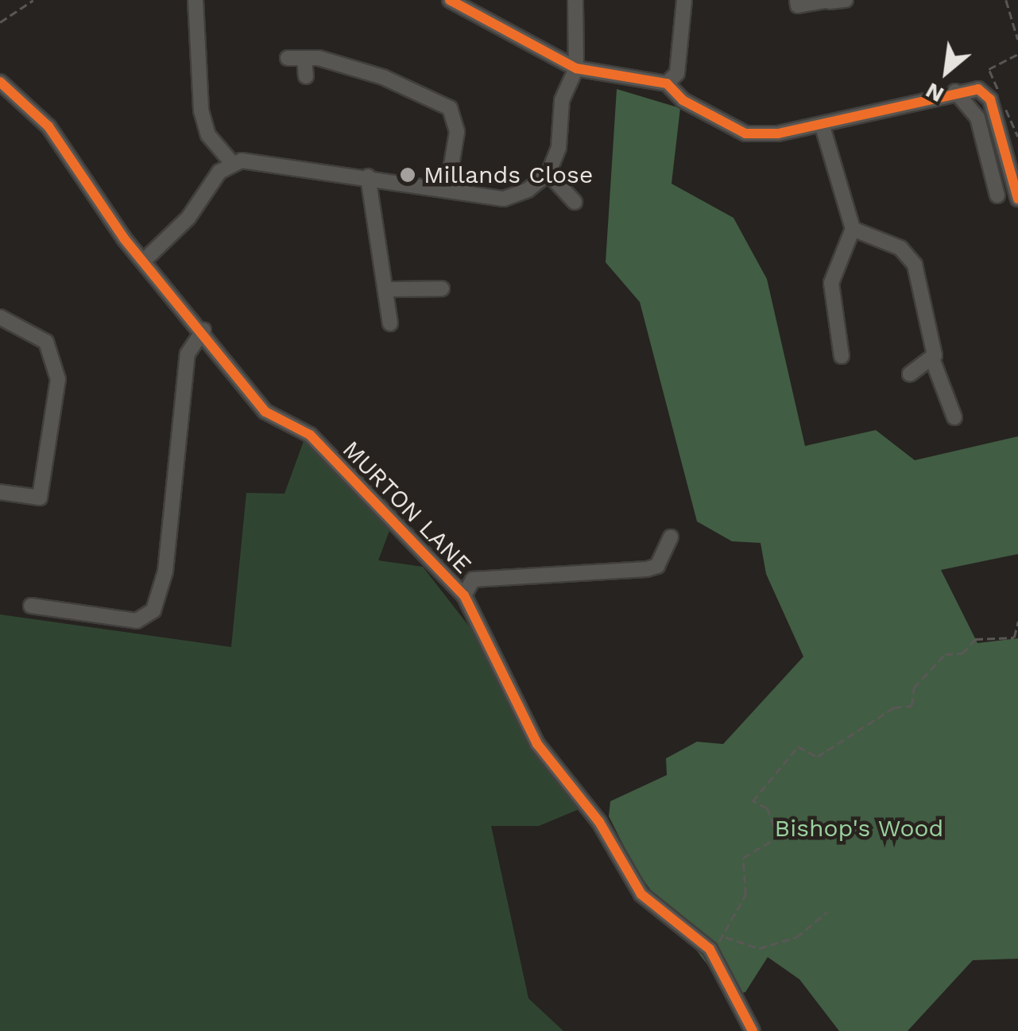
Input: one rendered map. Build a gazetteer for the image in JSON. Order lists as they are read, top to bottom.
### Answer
{
  "streets": {
    "street": ["MURTON LANE"]
  },
  "parks": ["Bishop's Wood"],
  "places": ["Millands Close"],
  "north": "bottom left"
}
